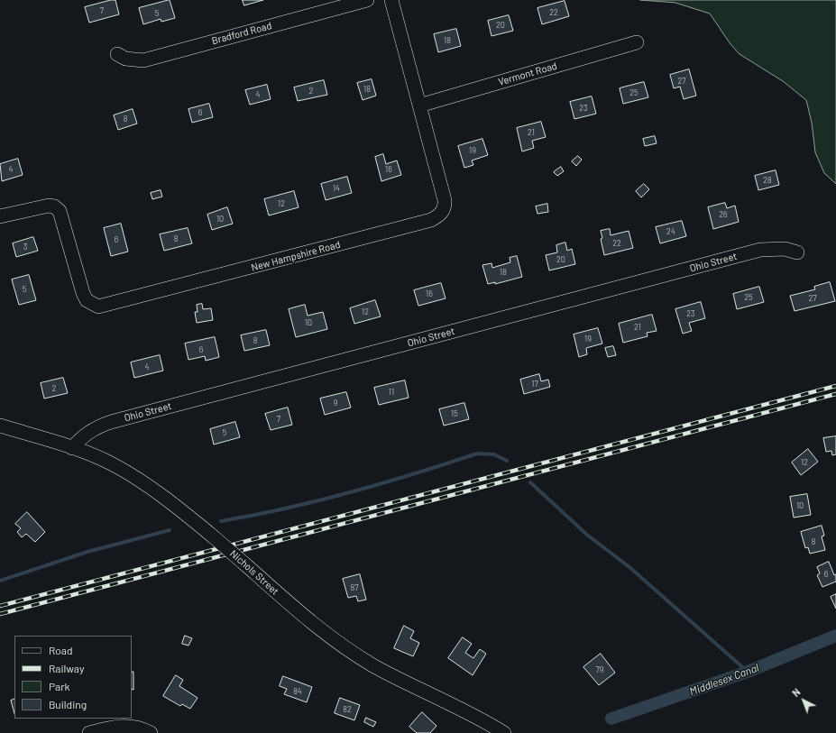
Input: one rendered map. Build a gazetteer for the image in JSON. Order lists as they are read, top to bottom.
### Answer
{
  "streets": {
    "street": [
      "Bradford Road",
      "Vermont Road",
      "New Hampshire Road",
      "Ohio Street",
      "Nichols Street"
    ]
  },
  "crossings": [
    ["Vermont Road", "New Hampshire Road"],
    ["Ohio Street", "Nichols Street"]
  ],
  "water": ["Middlesex Canal"],
  "house_numbers": [
    "7",
    "22",
    "5",
    "20",
    "18",
    "27",
    "18",
    "2",
    "25",
    "4",
    "23",
    "6",
    "8",
    "21",
    "19",
    "4",
    "16",
    "28",
    "14",
    "12",
    "26",
    "10",
    "24",
    "8",
    "6",
    "22",
    "3",
    "20",
    "18",
    "5",
    "16",
    "25",
    "27",
    "12",
    "23",
    "10",
    "21",
    "19",
    "8",
    "6",
    "4",
    "17",
    "2",
    "11",
    "9",
    "15",
    "7",
    "5",
    "12",
    "10",
    "8",
    "6",
    "87",
    "79",
    "84",
    "82"
  ],
  "legend": [
    "Road",
    "Railway",
    "Park",
    "Building"
  ],
  "north": "top left"
}
